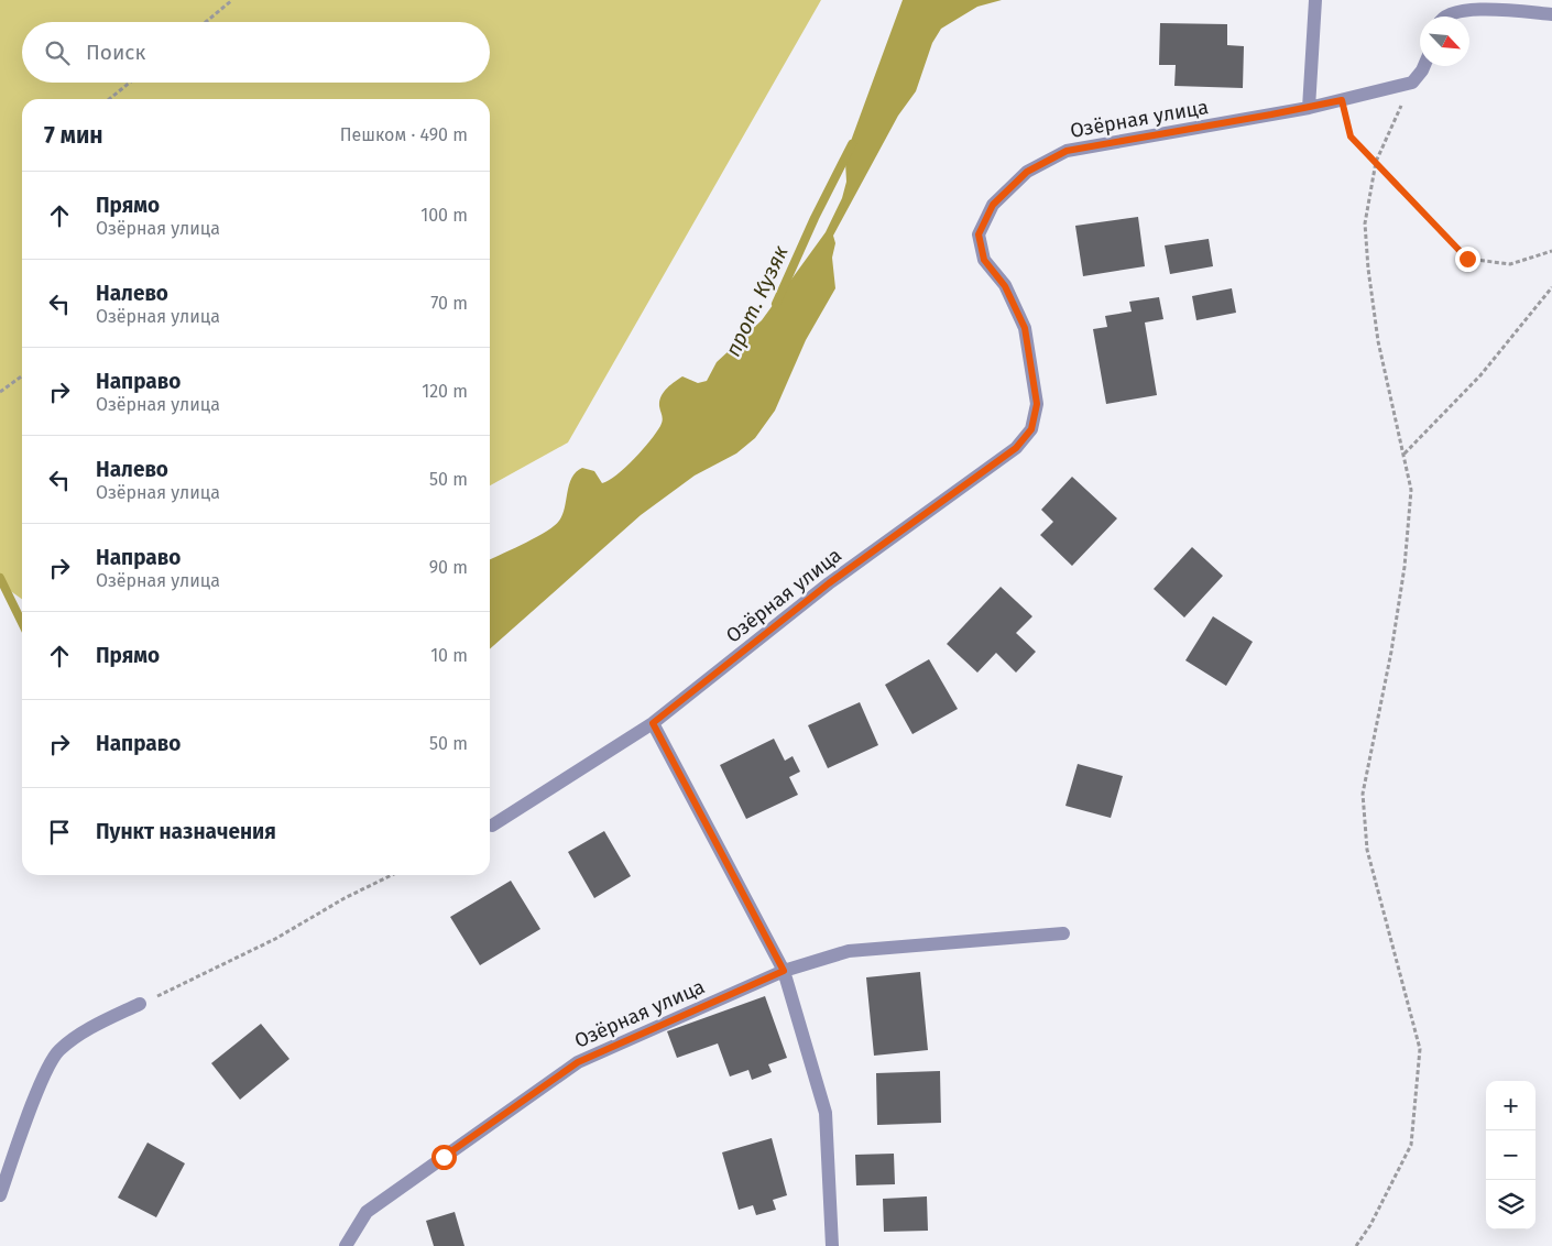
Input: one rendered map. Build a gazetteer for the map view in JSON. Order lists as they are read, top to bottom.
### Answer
{
  "streets": {
    "street": ["Озёрная улица"]
  },
  "water": ["прот. Кузяк"],
  "north": "bottom right",
  "page": {
    "search": "Поиск",
    "heading": ["7 мин", "Пешком · 490 m"],
    "list": [
      ["Прямо", "Озёрная улица", "100 m"],
      ["Налево", "Озёрная улица", "70 m"],
      ["Направо", "Озёрная улица", "120 m"],
      ["Налево", "Озёрная улица", "50 m"],
      ["Направо", "Озёрная улица", "90 m"],
      ["Прямо", "10 m"],
      ["Направо", "50 m"],
      "Пункт назначения"
    ],
    "map_buttons": ["+", "−"]
  }
}
